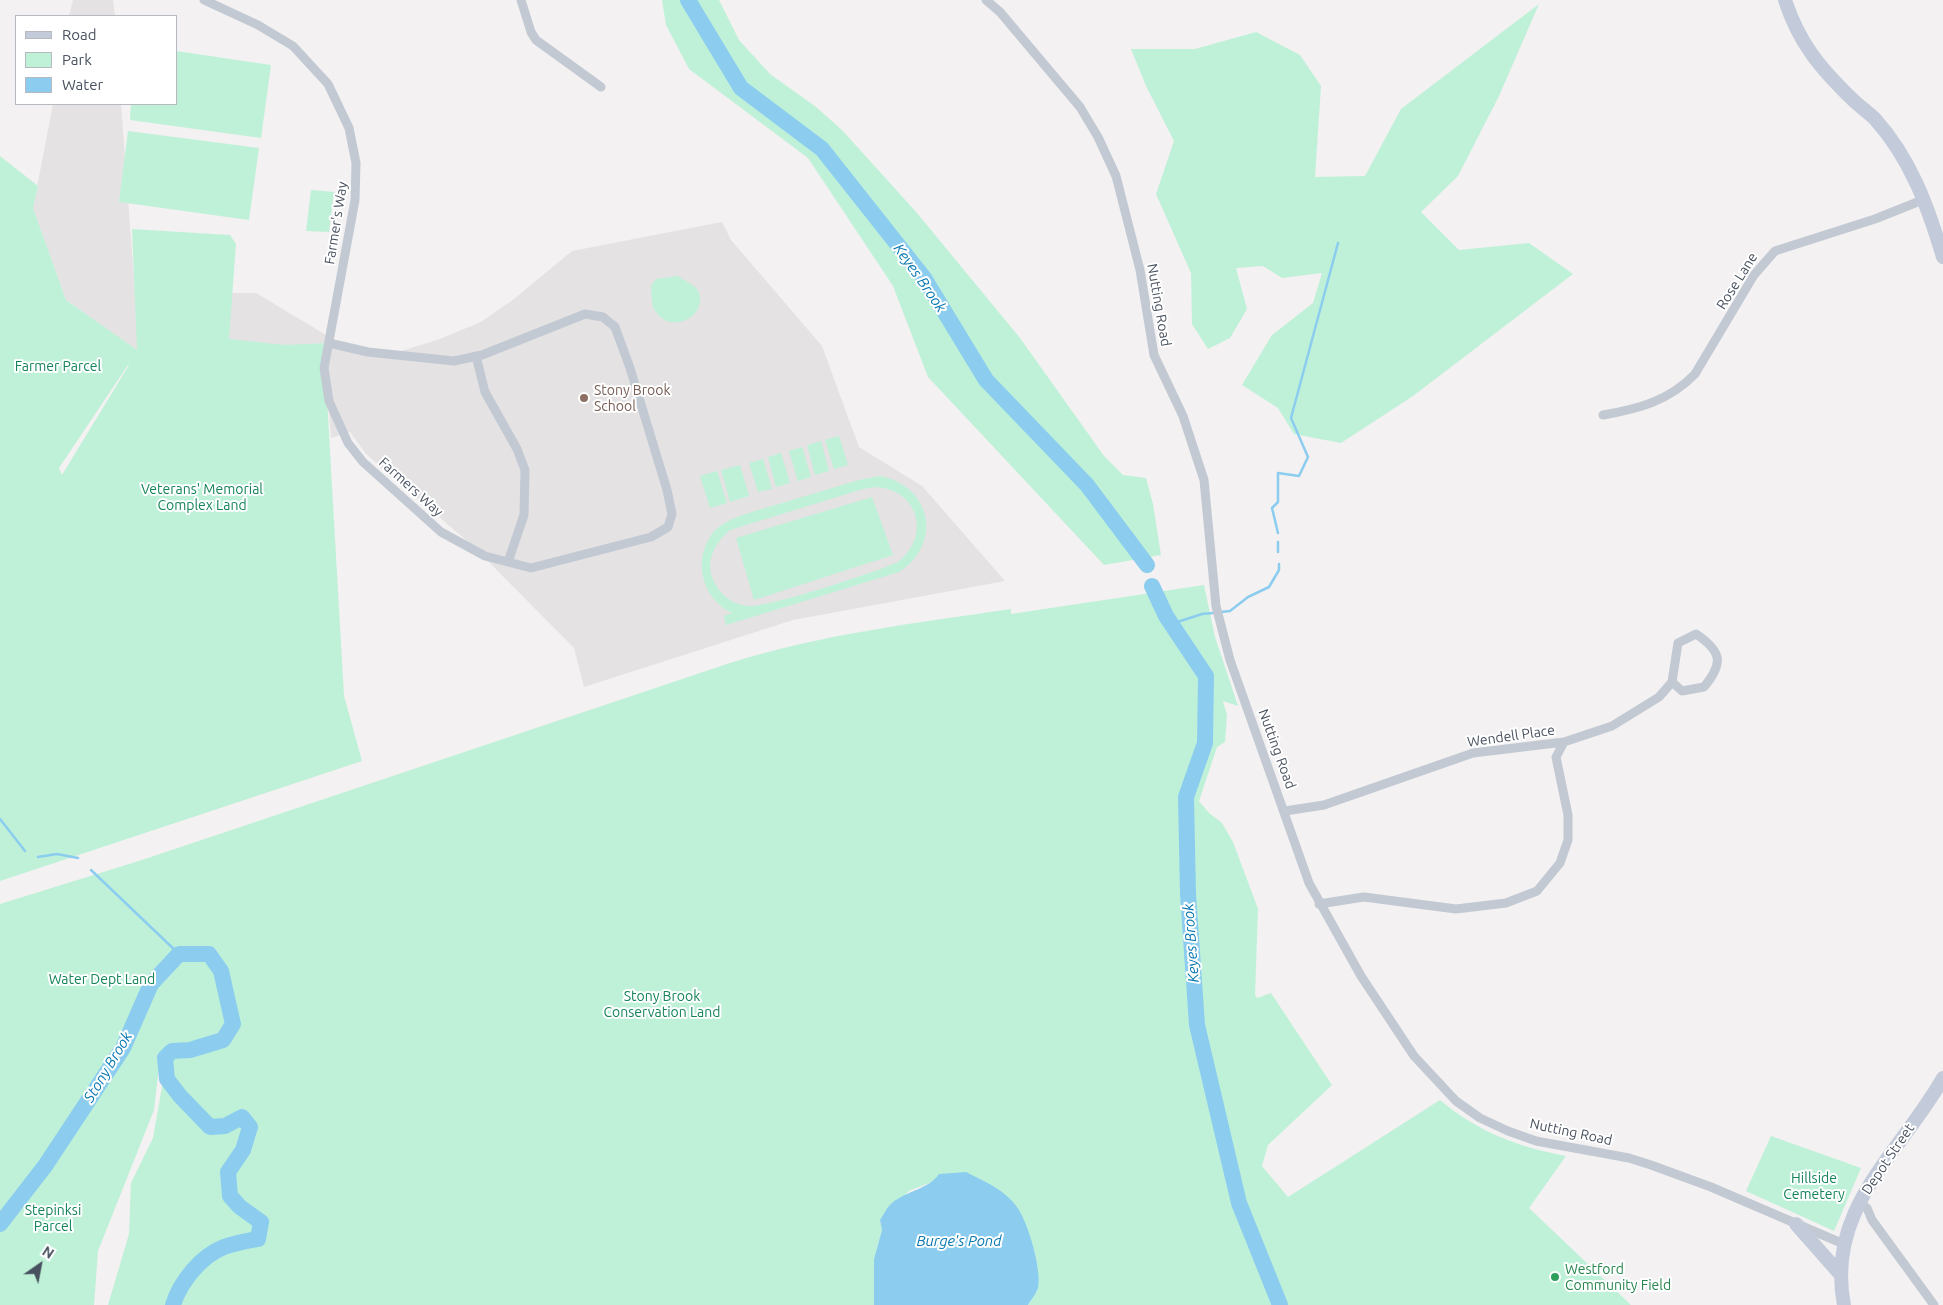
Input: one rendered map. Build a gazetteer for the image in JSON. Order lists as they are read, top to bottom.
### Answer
{
  "streets": {
    "main road": ["Depot Street"],
    "street": [
      "Farmer's Way",
      "Rose Lane",
      "Nutting Road",
      "Farmers Way",
      "Wendell Place"
    ]
  },
  "crossings": [
    ["Farmer's Way", "Farmers Way"],
    ["Nutting Road", "Wendell Place"],
    ["Nutting Road", "Depot Street"]
  ],
  "water": ["Keyes Brook", "Stony Brook", "Burge's Pond"],
  "parks": [
    "Farmer Parcel",
    "Veterans' Memorial Complex Land",
    "Water Dept Land",
    "Stony Brook Conservation Land",
    "Hillside Cemetery",
    "Stepinksi Parcel"
  ],
  "places": ["Stony Brook School", "Westford Community Field"],
  "legend": ["Road", "Park", "Water"],
  "north": "top right"
}
